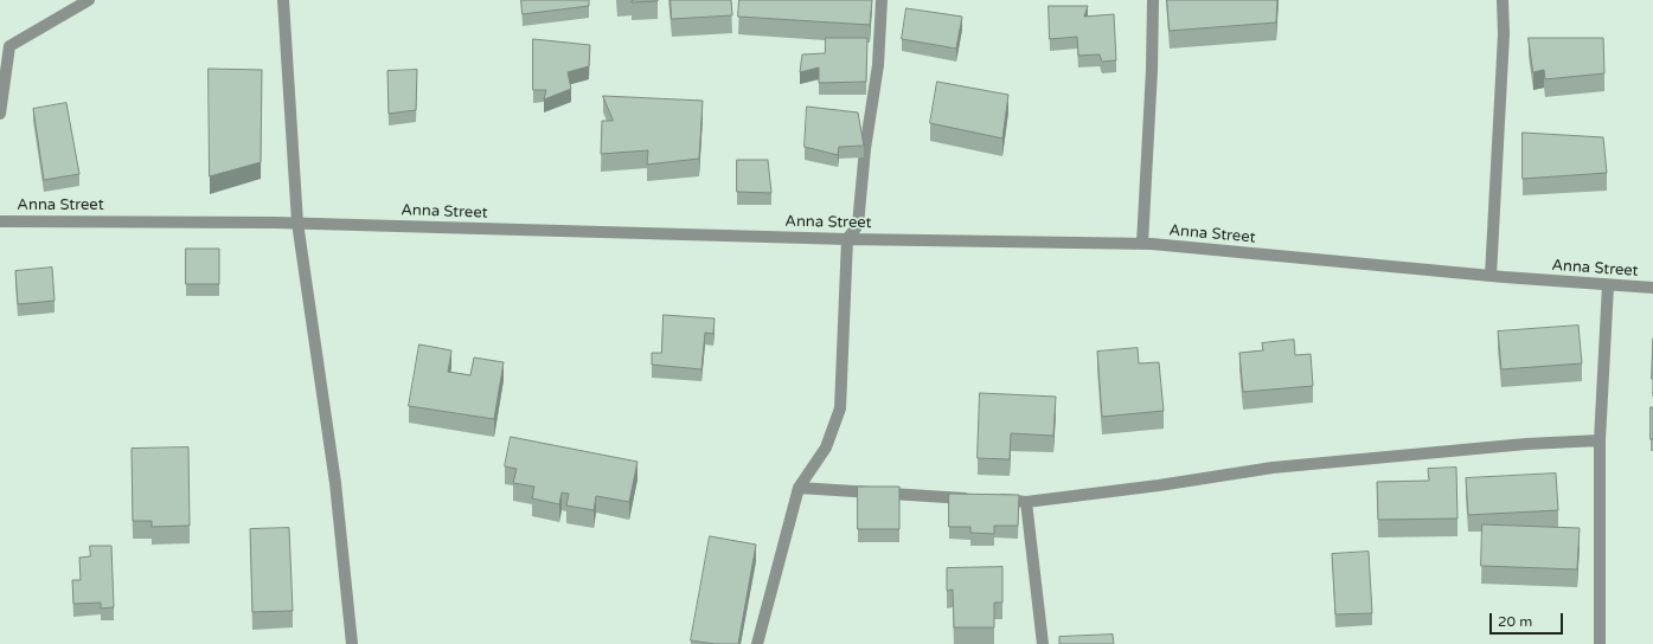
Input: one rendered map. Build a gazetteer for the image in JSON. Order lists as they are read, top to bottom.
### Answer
{
  "streets": {
    "street": ["Anna Street"]
  },
  "scale_bar": "20 m"
}
